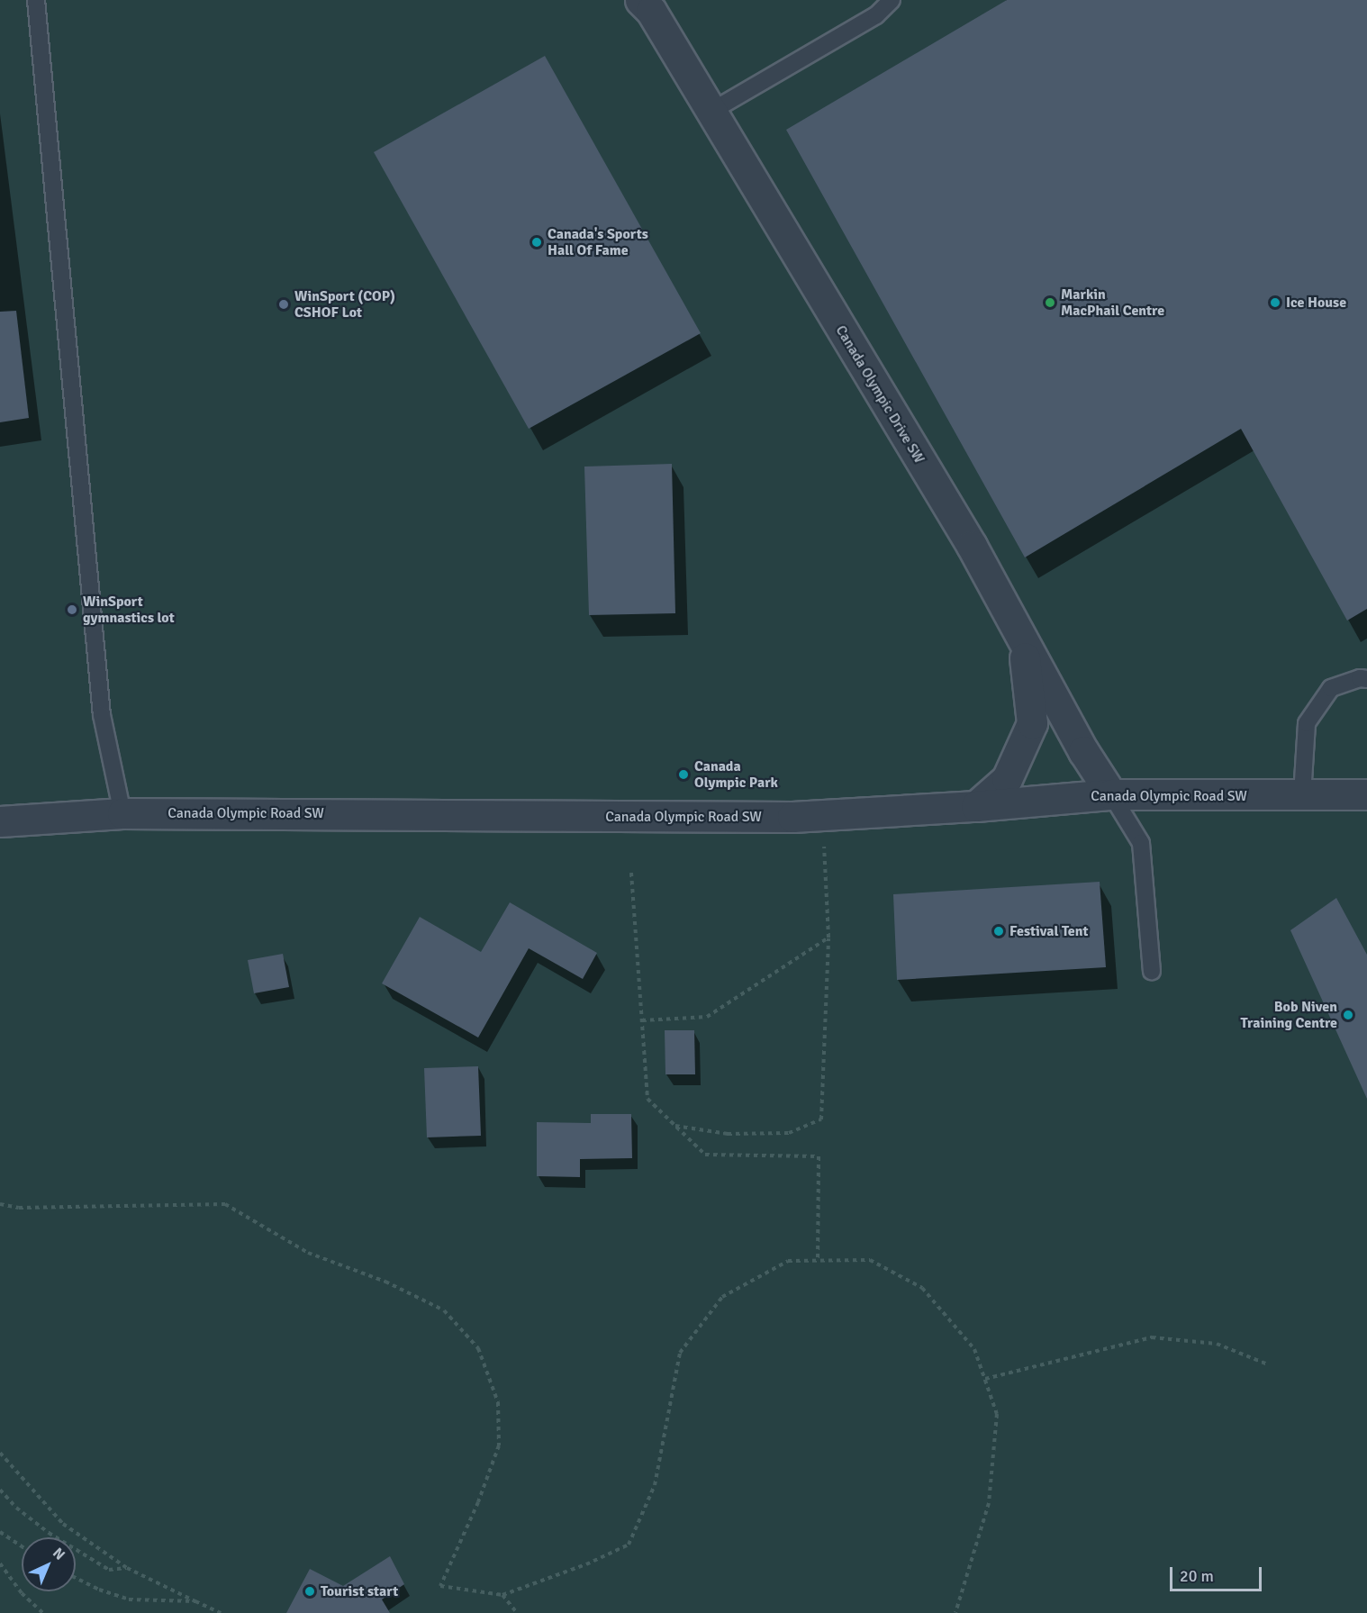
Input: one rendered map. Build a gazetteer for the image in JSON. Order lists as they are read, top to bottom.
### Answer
{
  "streets": {
    "street": ["Canada Olympic Drive SW", "Canada Olympic Road SW"]
  },
  "crossings": [
    ["Canada Olympic Drive SW", "Canada Olympic Road SW"]
  ],
  "places": [
    "Canada's Sports Hall Of Fame",
    "Markin MacPhail Centre",
    "Ice House",
    "WinSport (COP) CSHOF Lot",
    "WinSport gymnastics lot",
    "Canada Olympic Park",
    "Festival Tent",
    "Bob Niven Training Centre",
    "Tourist start"
  ],
  "scale_bar": "20 m",
  "north": "top right"
}
